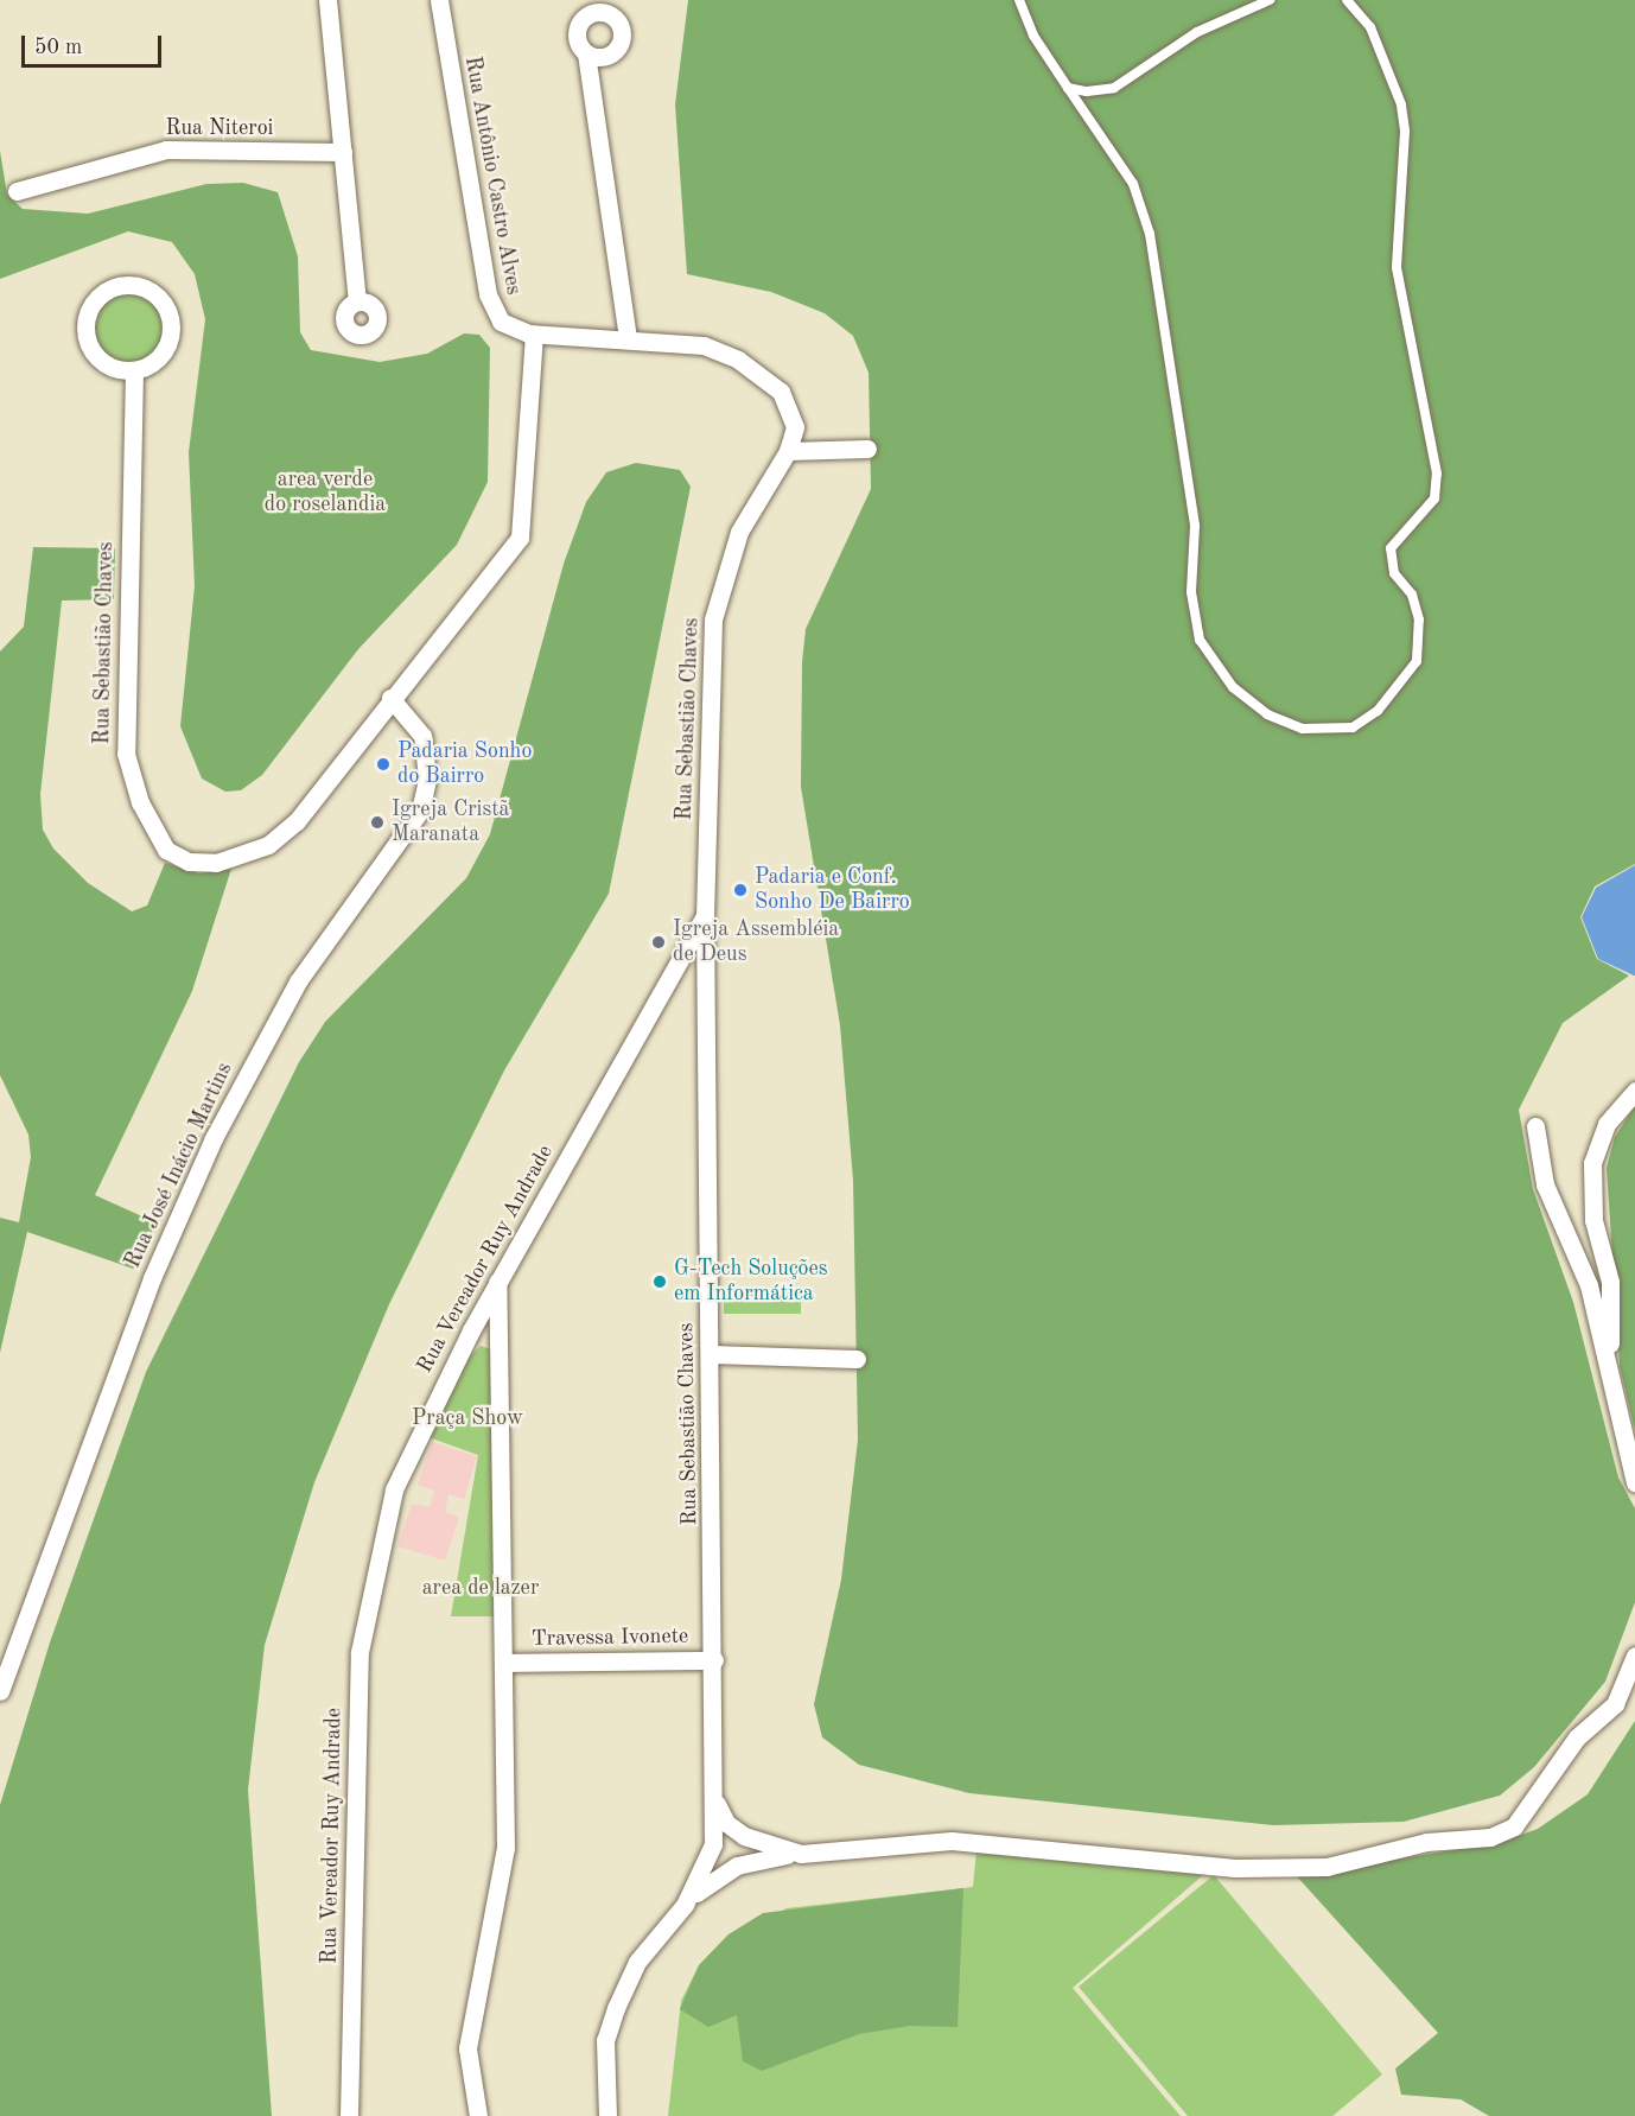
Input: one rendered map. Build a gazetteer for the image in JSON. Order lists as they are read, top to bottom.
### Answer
{
  "streets": {
    "street": [
      "Rua Niteroi",
      "Rua Antônio Castro Alves",
      "Rua Sebastião Chaves",
      "Rua José Inácio Martins",
      "Rua Vereador Ruy Andrade",
      "Travessa Ivonete"
    ]
  },
  "crossings": [
    ["Rua Antônio Castro Alves", "Rua Sebastião Chaves"],
    ["Rua Sebastião Chaves", "Rua José Inácio Martins"],
    ["Rua Sebastião Chaves", "Rua Vereador Ruy Andrade"],
    ["Rua Sebastião Chaves", "Travessa Ivonete"]
  ],
  "parks": ["area verde do roselandia", "Praça Show", "area de lazer"],
  "places": [
    "Padaria Sonho do Bairro",
    "Igreja Cristã Maranata",
    "Padaria e Conf. Sonho De Bairro",
    "Igreja Assembléia de Deus",
    "G-Tech Soluções em Informática"
  ],
  "scale_bar": "50 m"
}
